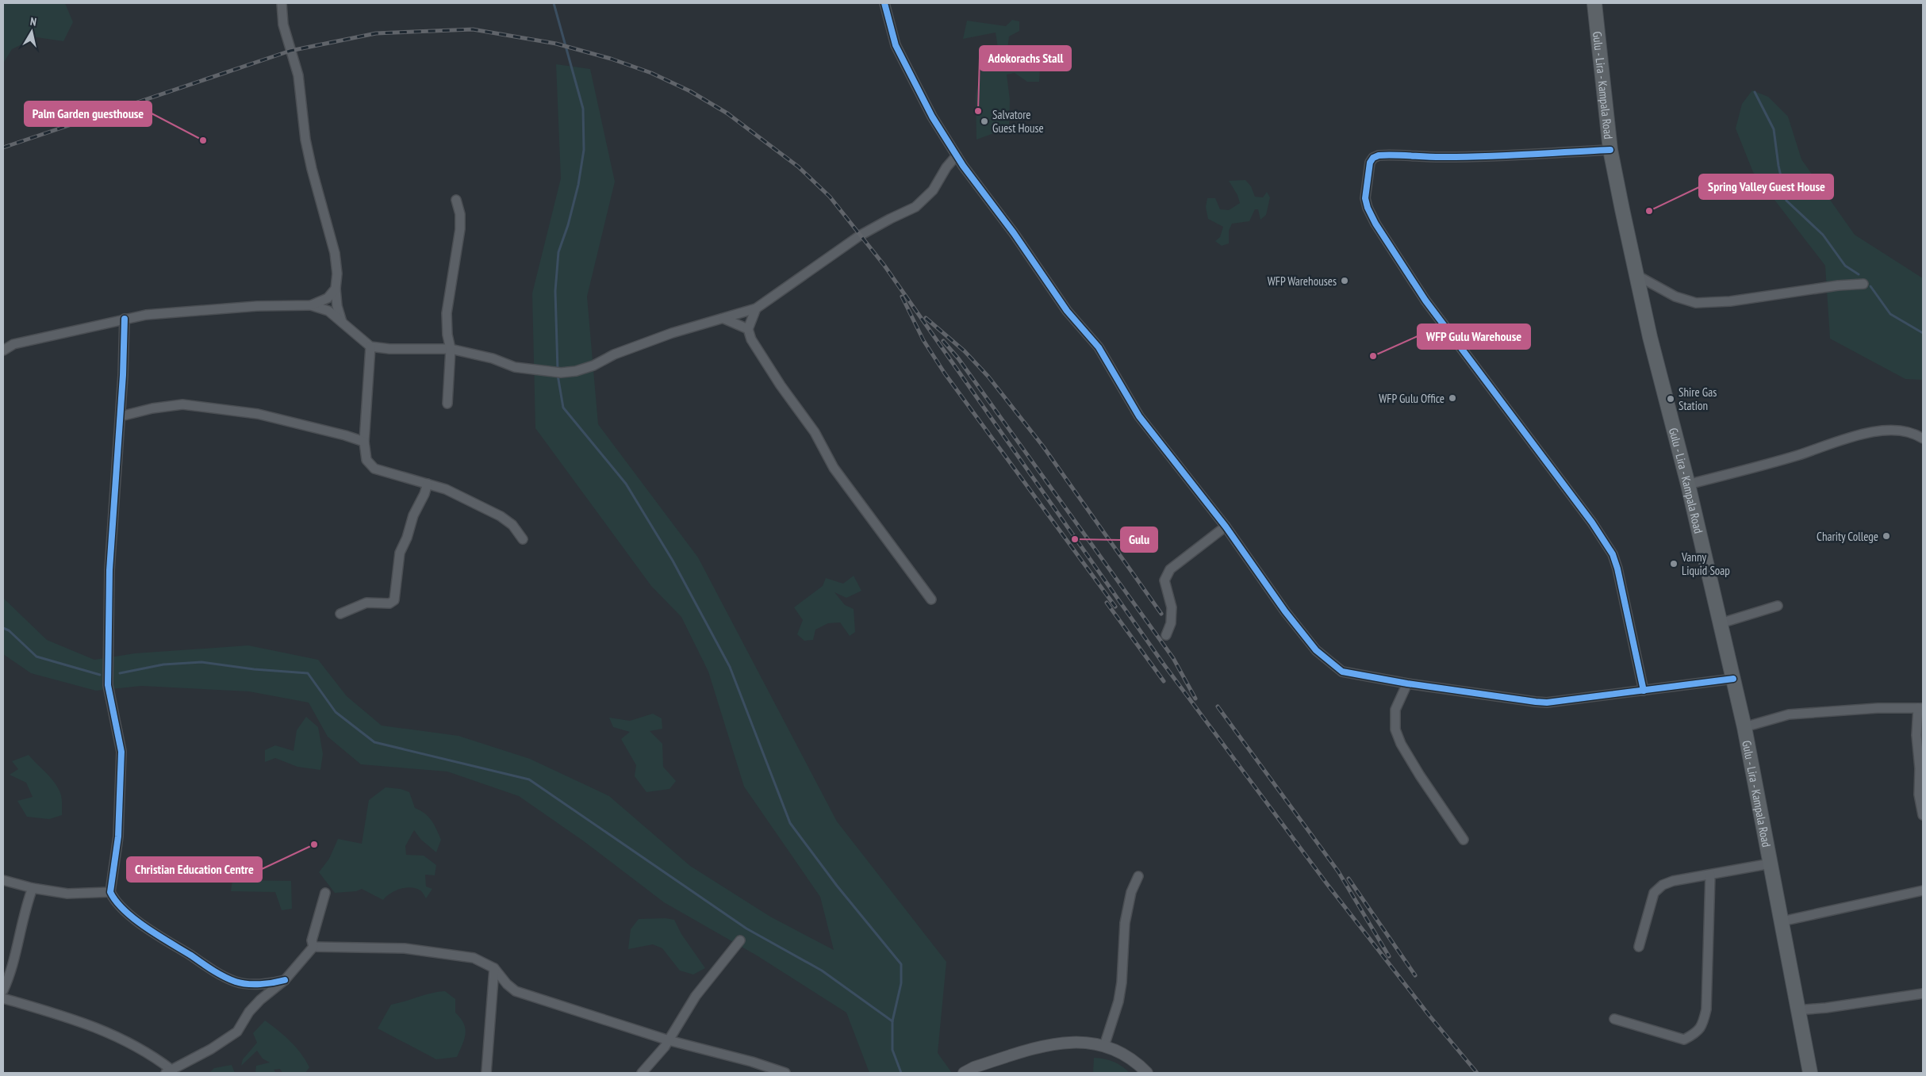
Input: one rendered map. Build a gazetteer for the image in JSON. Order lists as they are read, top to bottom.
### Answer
{
  "streets": {
    "main road": ["Gulu - Lira - Kampala Road"]
  },
  "places": [
    "Adokorachs Stall",
    "Salvatore Guest House",
    "Palm Garden guesthouse",
    "Spring Valley Guest House",
    "WFP Warehouses",
    "WFP Gulu Warehouse",
    "WFP Gulu Office",
    "Shire Gas Station",
    "Charity College",
    "Gulu",
    "Vanny Liquid Soap",
    "Christian Education Centre"
  ],
  "north": "top"
}
